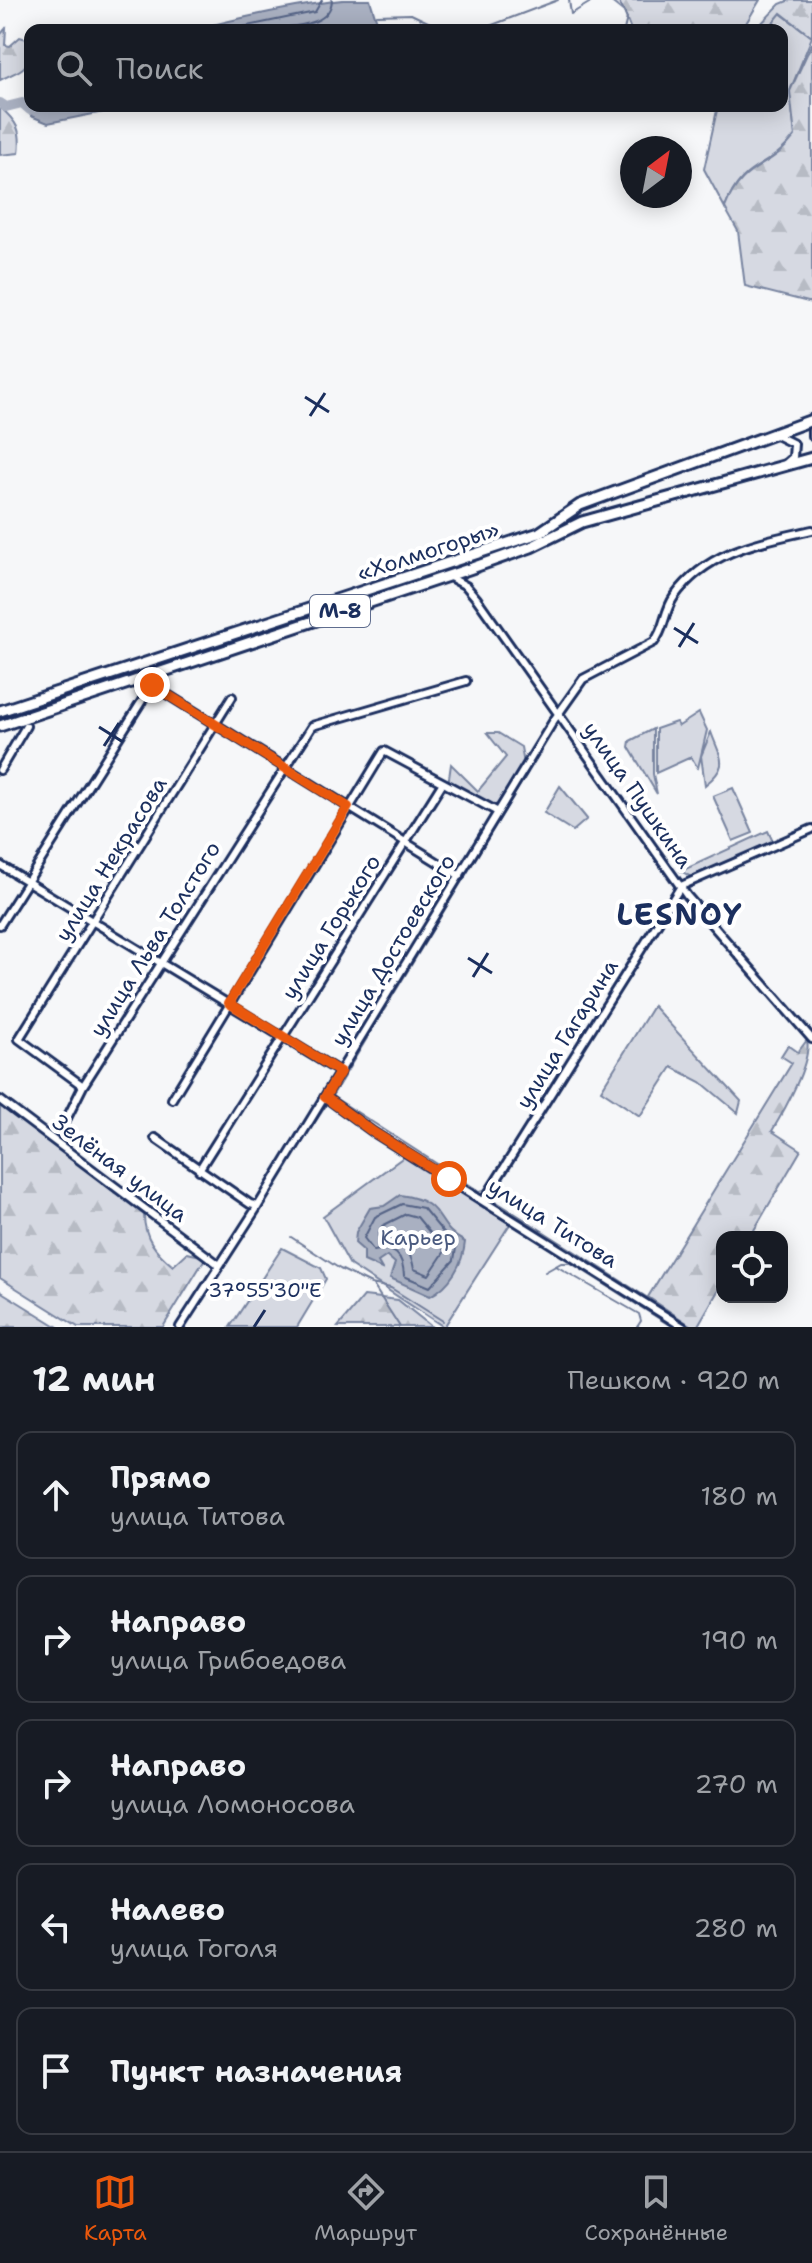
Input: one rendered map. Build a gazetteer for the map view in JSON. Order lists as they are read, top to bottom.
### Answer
{
  "streets": {
    "highway": ["«Холмогоры»", "М-8"],
    "street": [
      "улица Пушкина",
      "улица Некрасова",
      "улица Горького",
      "улица Льва Толстого",
      "улица Достоевского",
      "улица Гагарина",
      "Зелёная улица",
      "улица Титова"
    ]
  },
  "crossings": [
    ["улица Пушкина", "улица Достоевского"],
    ["улица Пушкина", "улица Гагарина"],
    ["улица Некрасова", "улица Льва Толстого"],
    ["улица Достоевского", "Зелёная улица"],
    ["улица Достоевского", "улица Титова"],
    ["улица Гагарина", "улица Титова"]
  ],
  "districts": ["LESNOY"],
  "parks": ["Карьер"],
  "north": "top right",
  "page": {
    "search": "Поиск",
    "heading": ["12 мин", "Пешком · 920 m"],
    "list": [
      ["Прямо", "улица Титова", "180 m"],
      ["Направо", "улица Грибоедова", "190 m"],
      ["Направо", "улица Ломоносова", "270 m"],
      ["Налево", "улица Гоголя", "280 m"],
      "Пункт назначения"
    ],
    "nav": ["Карта", "Маршрут", "Сохранённые"]
  },
  "coordinates": ["37°55'30\"E"]
}
